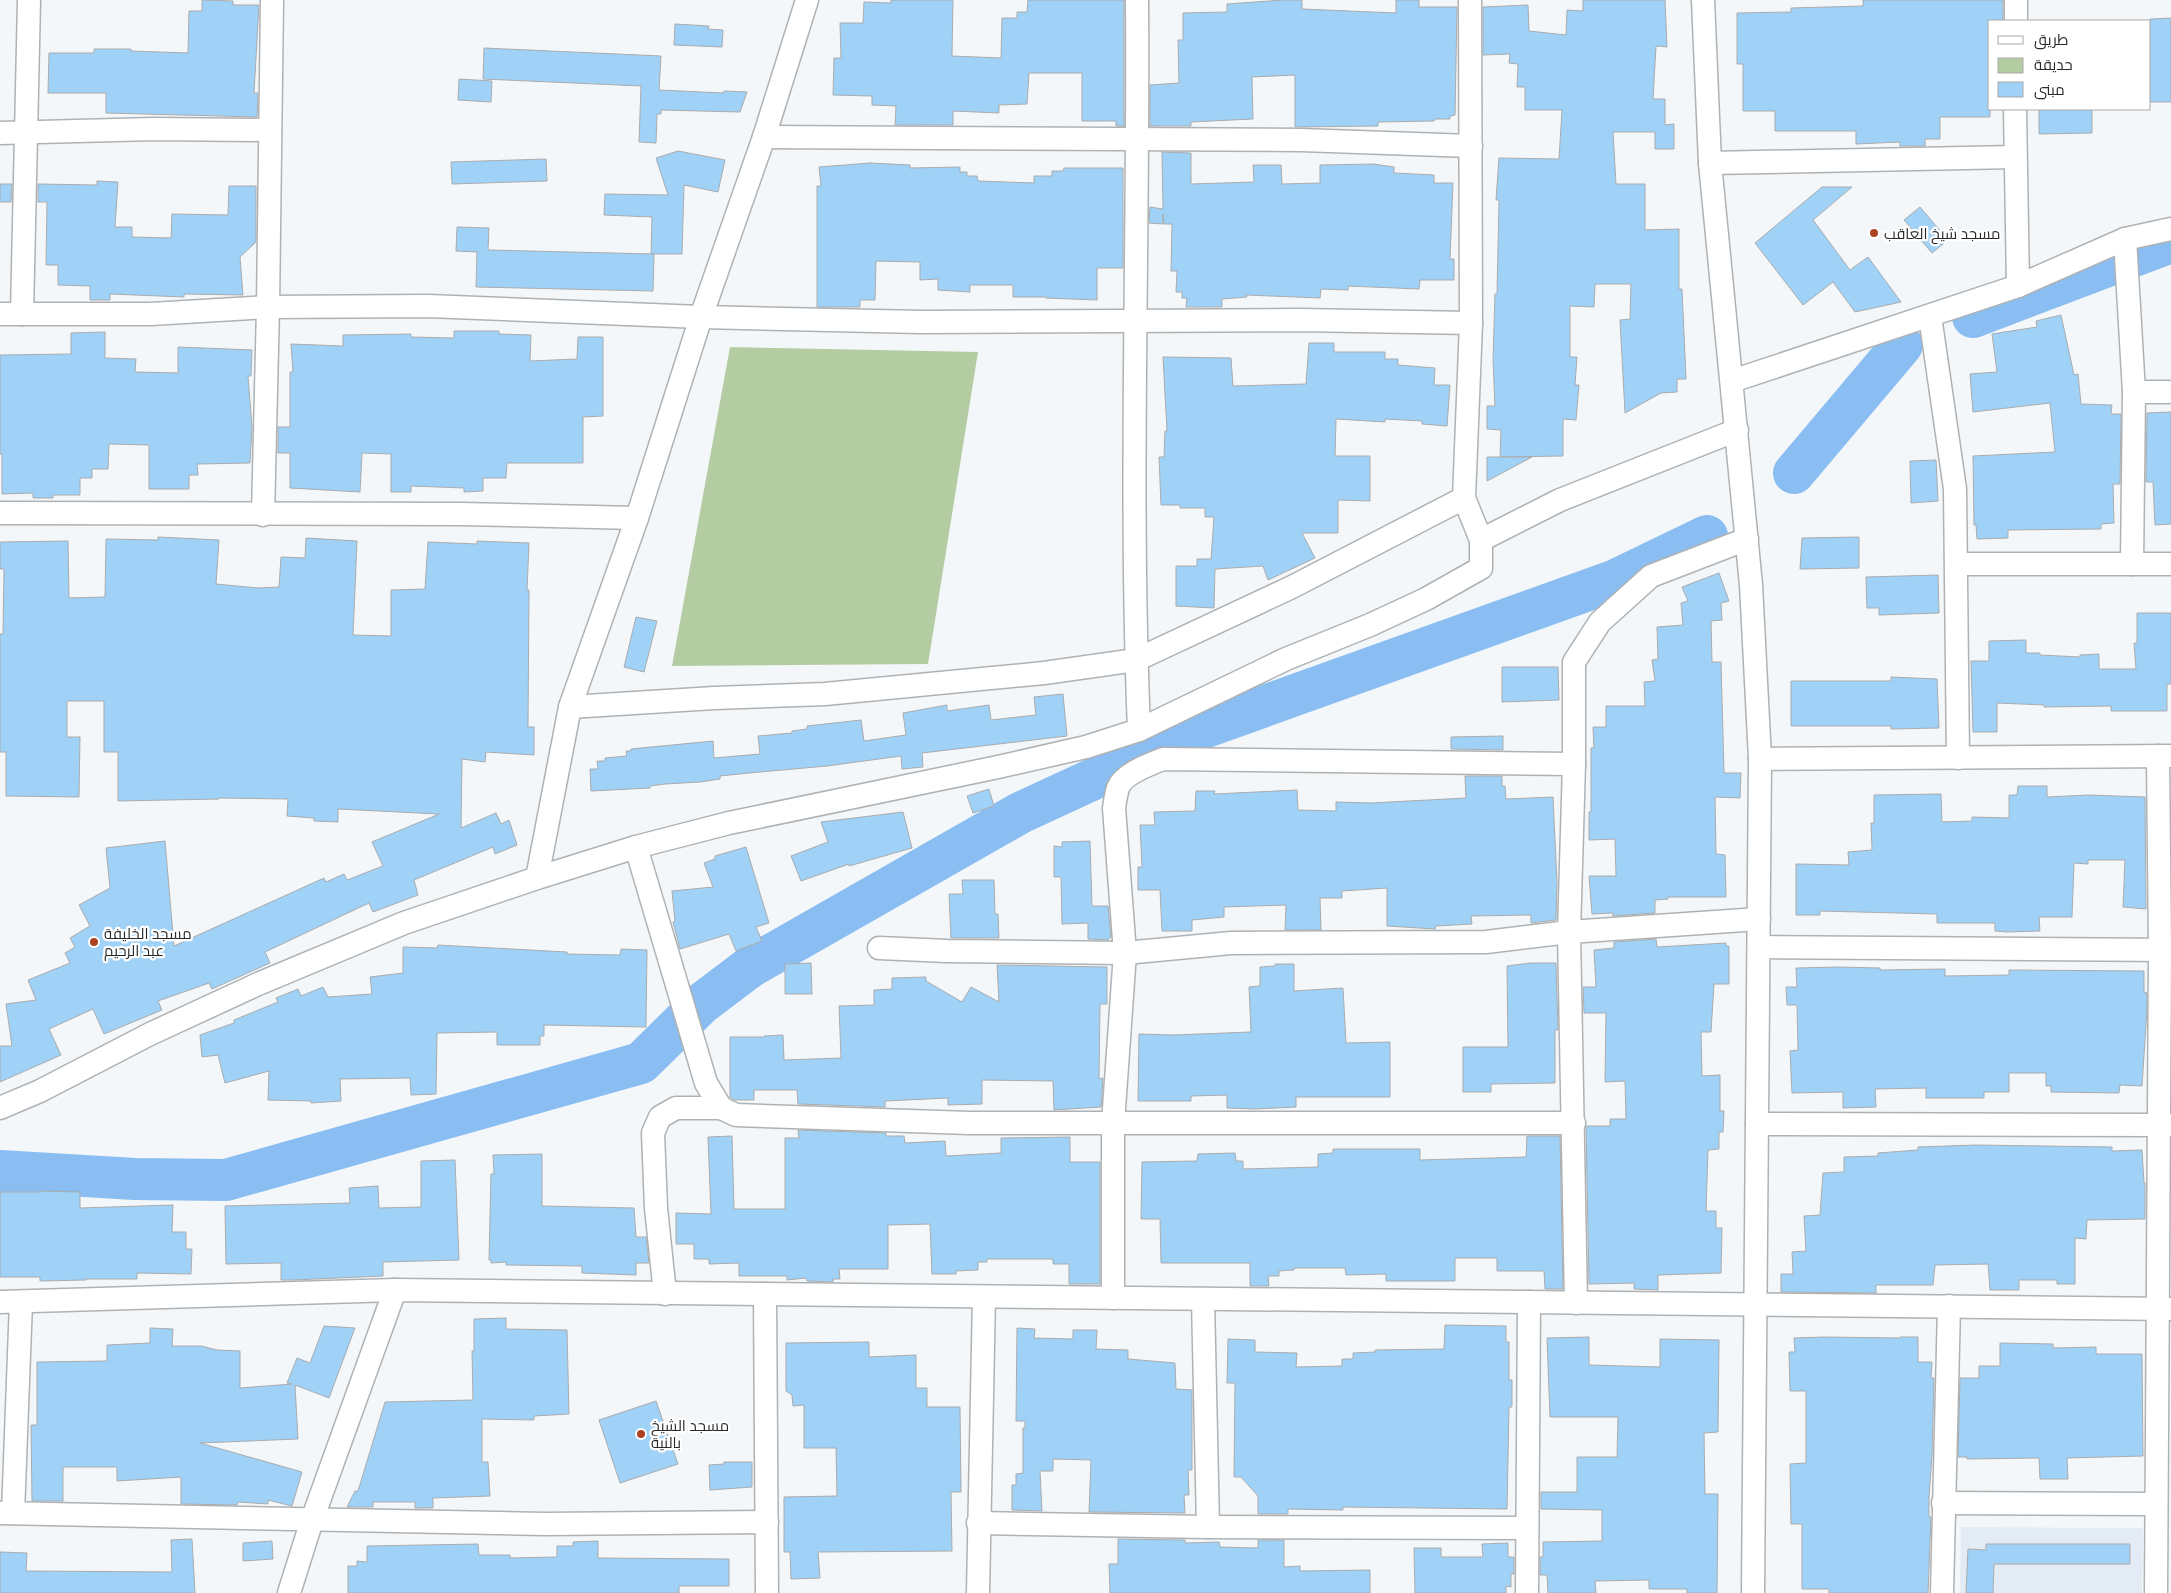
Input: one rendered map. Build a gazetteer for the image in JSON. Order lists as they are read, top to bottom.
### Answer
{
  "places": ["مسجد شيخ العاقب", "مسجد الخليفة عبد الرحيم", "مسجد الشيخ بالنية"],
  "legend": ["طريق", "حديقة", "مبنى"]
}
